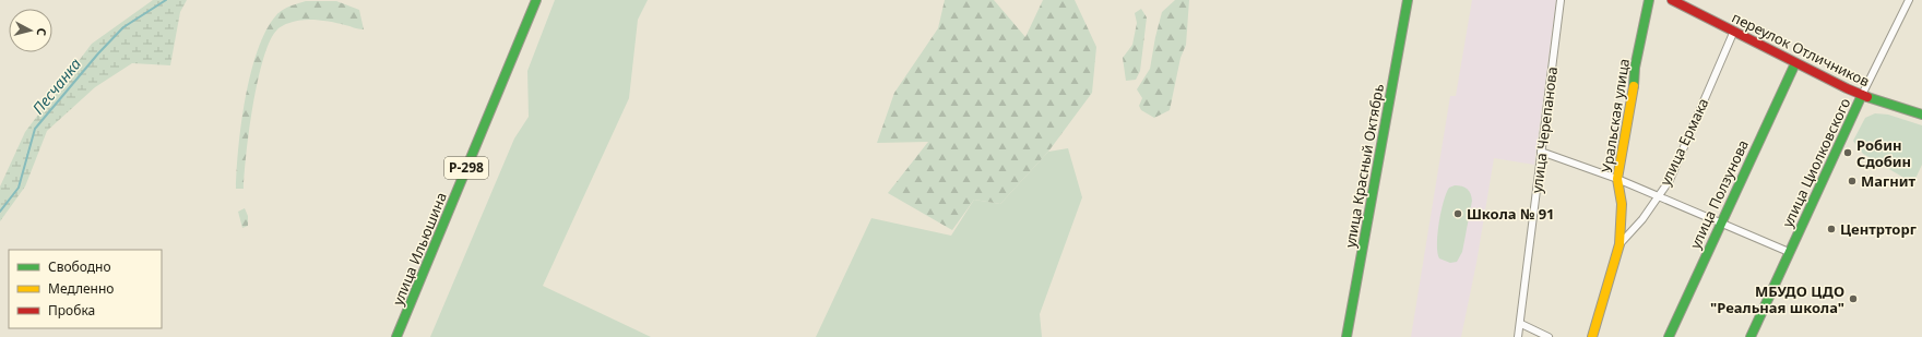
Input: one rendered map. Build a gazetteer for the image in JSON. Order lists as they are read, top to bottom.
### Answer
{
  "streets": {
    "main road": [
      "переулок Отличников",
      "Уральская улица",
      "улица Циолковского",
      "улица Красный Октябрь",
      "Р-298",
      "улица Ползунова",
      "улица Ильюшина"
    ],
    "street": ["улица Черепанова", "улица Ермака"]
  },
  "crossings": [
    ["переулок Отличников", "улица Ермака"],
    ["переулок Отличников", "улица Циолковского"],
    ["переулок Отличников", "улица Ползунова"],
    ["Уральская улица", "улица Ермака"]
  ],
  "water": ["Песчанка"],
  "places": [
    "Робин Сдобин",
    "Магнит",
    "Школа № 91",
    "Центрторг",
    "МБУДО ЦДО \"Реальная школа\""
  ],
  "legend": ["Свободно", "Медленно", "Пробка"],
  "north": "right"
}
